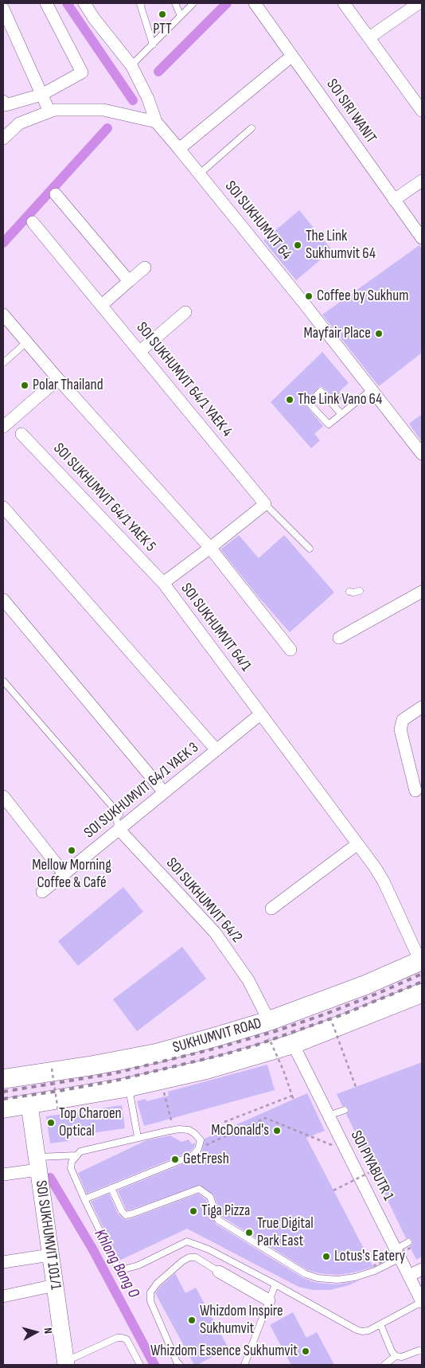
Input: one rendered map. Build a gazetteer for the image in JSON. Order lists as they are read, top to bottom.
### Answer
{
  "streets": {
    "main road": ["SUKHUMVIT ROAD"],
    "street": [
      "SOI SIRI WANIT",
      "SOI SUKHUMVIT 64",
      "SOI SUKHUMVIT 64/1 YAEK 4",
      "SOI SUKHUMVIT 64/1 YAEK 5",
      "SOI SUKHUMVIT 64/1",
      "SOI SUKHUMVIT 64/1 YAEK 3",
      "SOI SUKHUMVIT 64/2",
      "SOI PIYABUTR 1",
      "SOI SUKHUMVIT 101/1"
    ]
  },
  "crossings": [
    ["SOI SUKHUMVIT 64/1 YAEK 5", "SOI SUKHUMVIT 64/1"],
    ["SOI SUKHUMVIT 64/1", "SOI SUKHUMVIT 64/1 YAEK 3"],
    ["SOI SUKHUMVIT 64/1", "SUKHUMVIT ROAD"],
    ["SOI SUKHUMVIT 64/1 YAEK 3", "SOI SUKHUMVIT 64/2"],
    ["SOI SUKHUMVIT 64/2", "SUKHUMVIT ROAD"],
    ["SUKHUMVIT ROAD", "SOI PIYABUTR 1"],
    ["SUKHUMVIT ROAD", "SOI SUKHUMVIT 101/1"]
  ],
  "water": ["Khlong Bang O"],
  "places": [
    "PTT",
    "The Link Sukhumvit 64",
    "Coffee by Sukhum",
    "Mayfair Place",
    "Polar Thailand",
    "The Link Vano 64",
    "Mellow Morning Coffee & Café",
    "Top Charoen Optical",
    "McDonald's",
    "GetFresh",
    "Tiga Pizza",
    "True Digital Park East",
    "Lotus's Eatery",
    "Whizdom Inspire Sukhumvit",
    "Whizdom Essence Sukhumvit"
  ],
  "north": "right"
}
